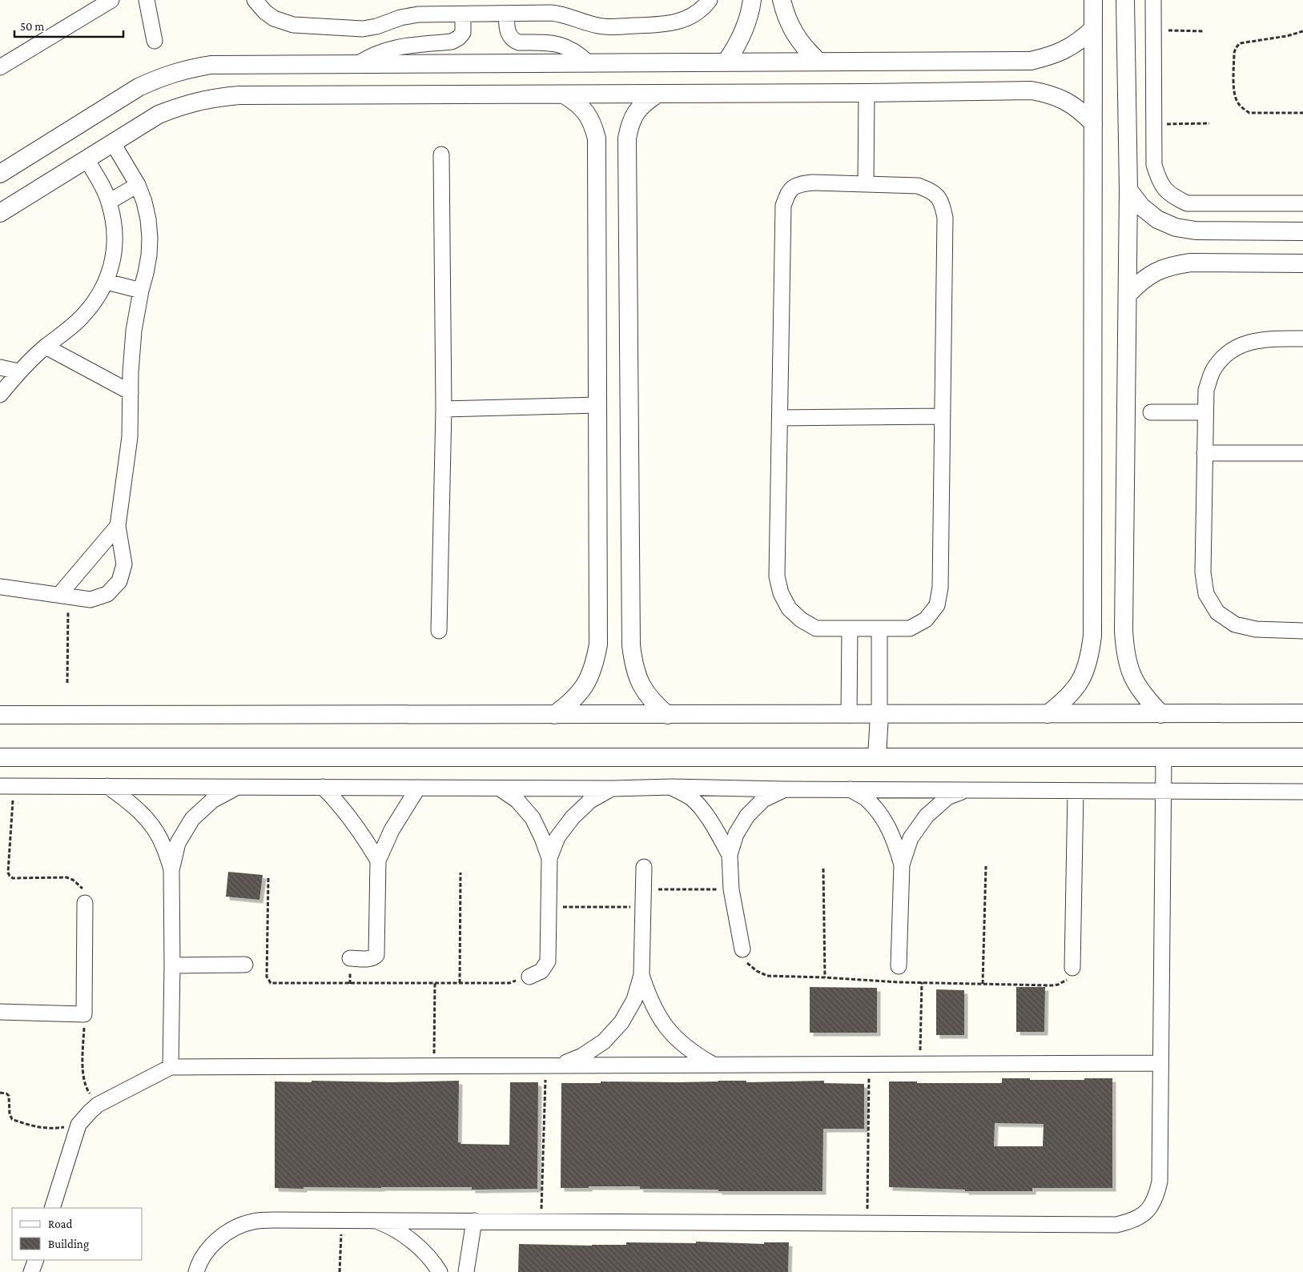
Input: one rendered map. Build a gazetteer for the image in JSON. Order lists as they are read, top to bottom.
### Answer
{
  "legend": ["Road", "Building"],
  "scale_bar": "50 m"
}
